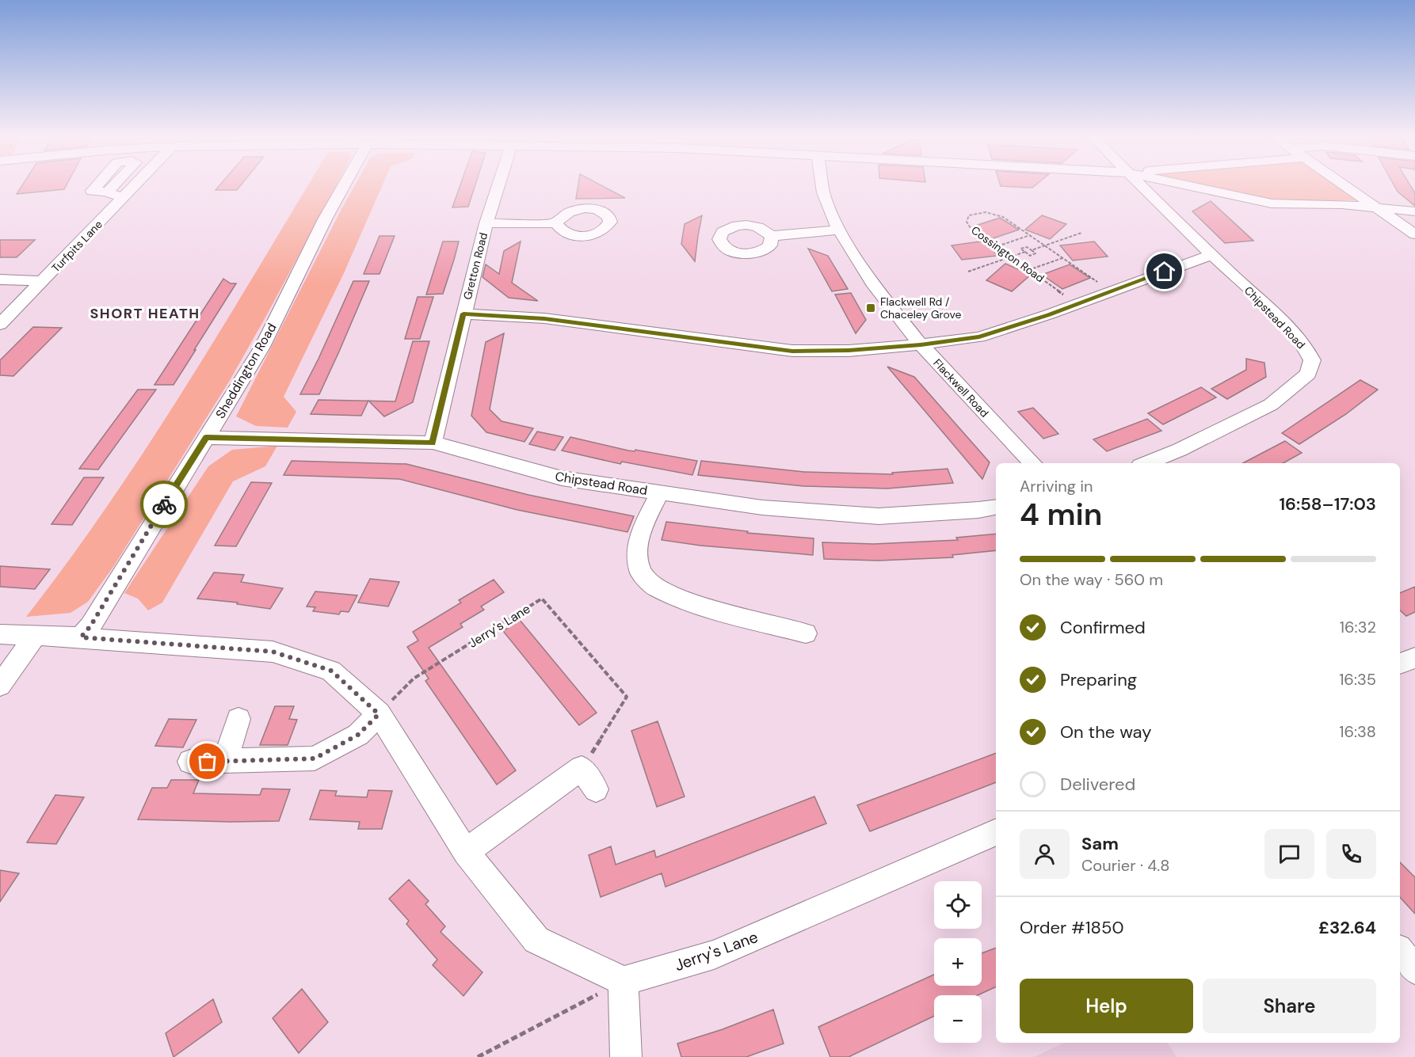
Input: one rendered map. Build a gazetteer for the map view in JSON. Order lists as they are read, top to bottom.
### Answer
{
  "streets": {
    "street": [
      "Turfpits Lane",
      "Gretton Road",
      "Chipstead Road",
      "Sheddington Road",
      "Flackwell Road",
      "Jerry's Lane"
    ],
    "path": ["Cossington Road"]
  },
  "crossings": [
    ["Gretton Road", "Chipstead Road"],
    ["Chipstead Road", "Sheddington Road"]
  ],
  "districts": ["SHORT HEATH"],
  "places": {
    "transit": ["Flackwell Rd / Chaceley Grove"]
  },
  "page": {
    "heading": ["4 min", "Arriving in", "16:58–17:03"],
    "panel": [
      "Sam",
      "Courier · 4.8",
      "Order #1850",
      "£32.64"
    ],
    "bar": "On the way · 560 m",
    "list": [
      ["Confirmed", "16:32"],
      ["Preparing", "16:35"],
      ["On the way", "16:38"],
      "Delivered"
    ],
    "map_buttons": ["+", "−"],
    "buttons": ["Help", "Share"]
  }
}
